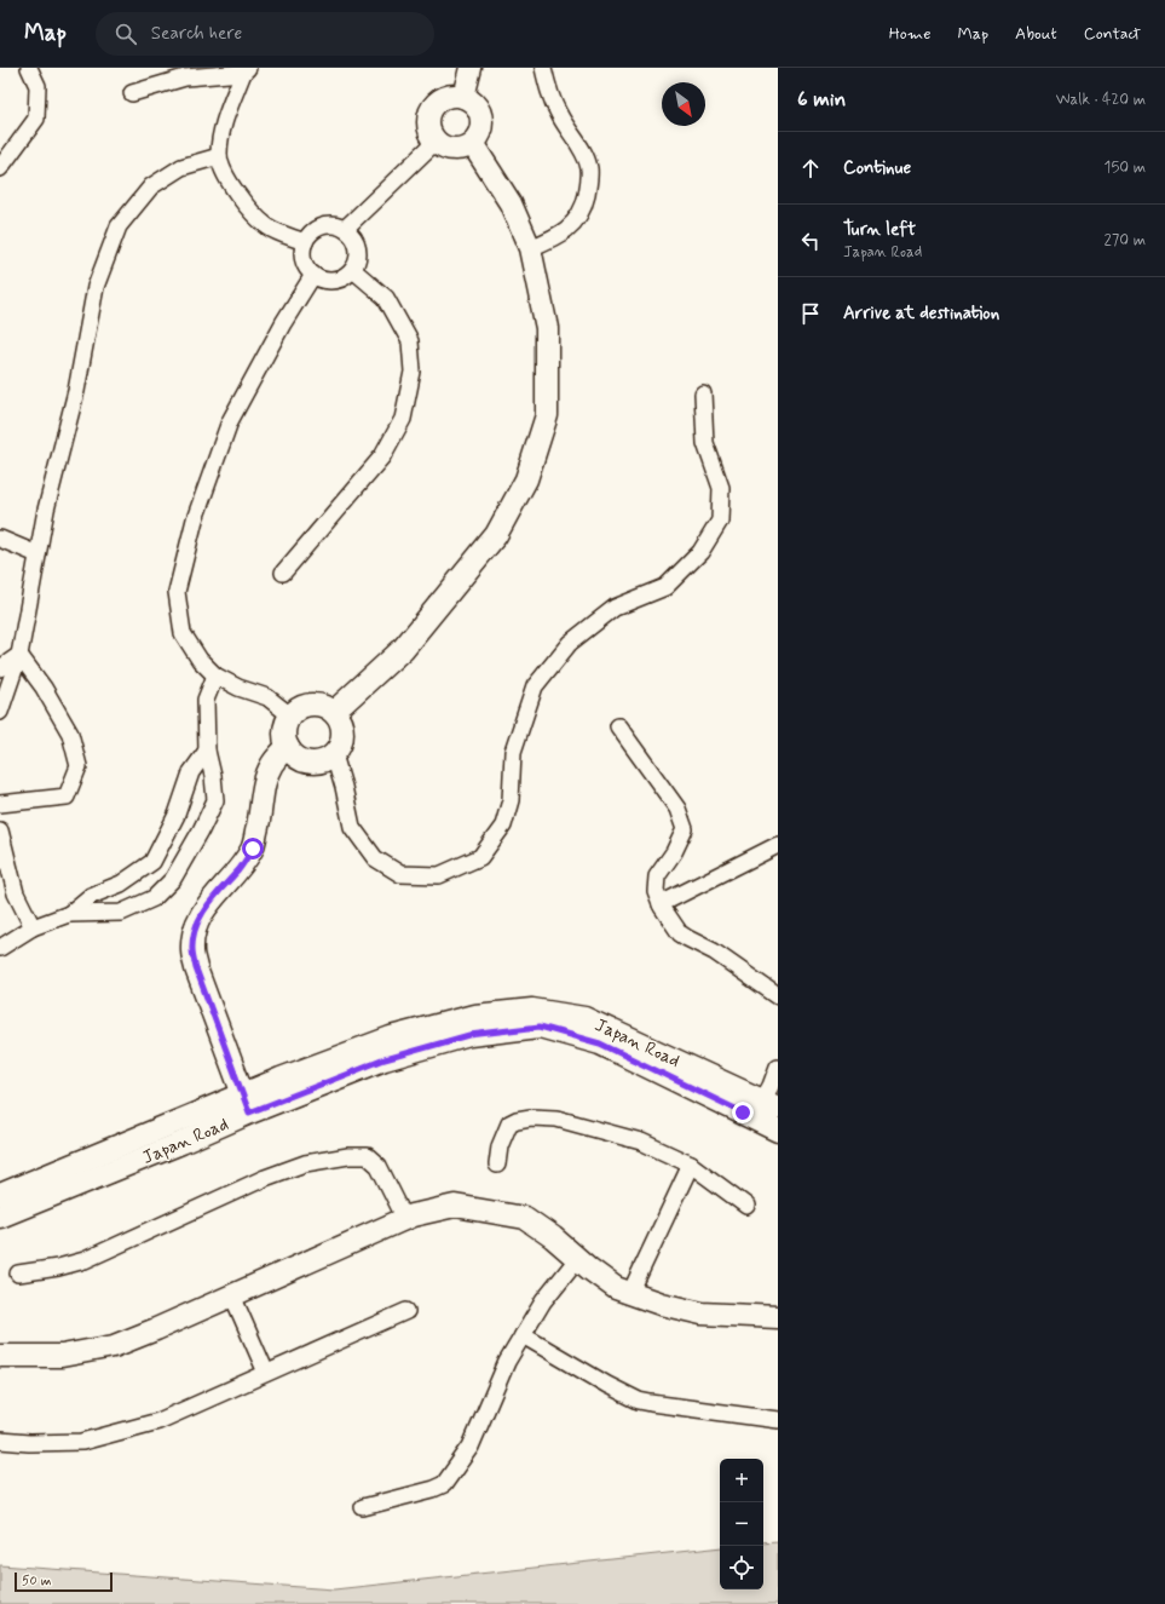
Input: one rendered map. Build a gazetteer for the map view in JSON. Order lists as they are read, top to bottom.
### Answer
{
  "streets": {
    "street": ["Japan Road"]
  },
  "scale_bar": "50 m",
  "north": "bottom right",
  "page": {
    "header": "Map",
    "search": "Search here",
    "nav": [
      "Home",
      "Map",
      "About",
      "Contact"
    ],
    "heading": ["6 min", "Walk · 420 m"],
    "list": [
      ["Continue", "150 m"],
      ["Turn left", "Japan Road", "270 m"],
      "Arrive at destination"
    ],
    "map_buttons": ["+", "−"],
    "scale": "50 m"
  }
}
